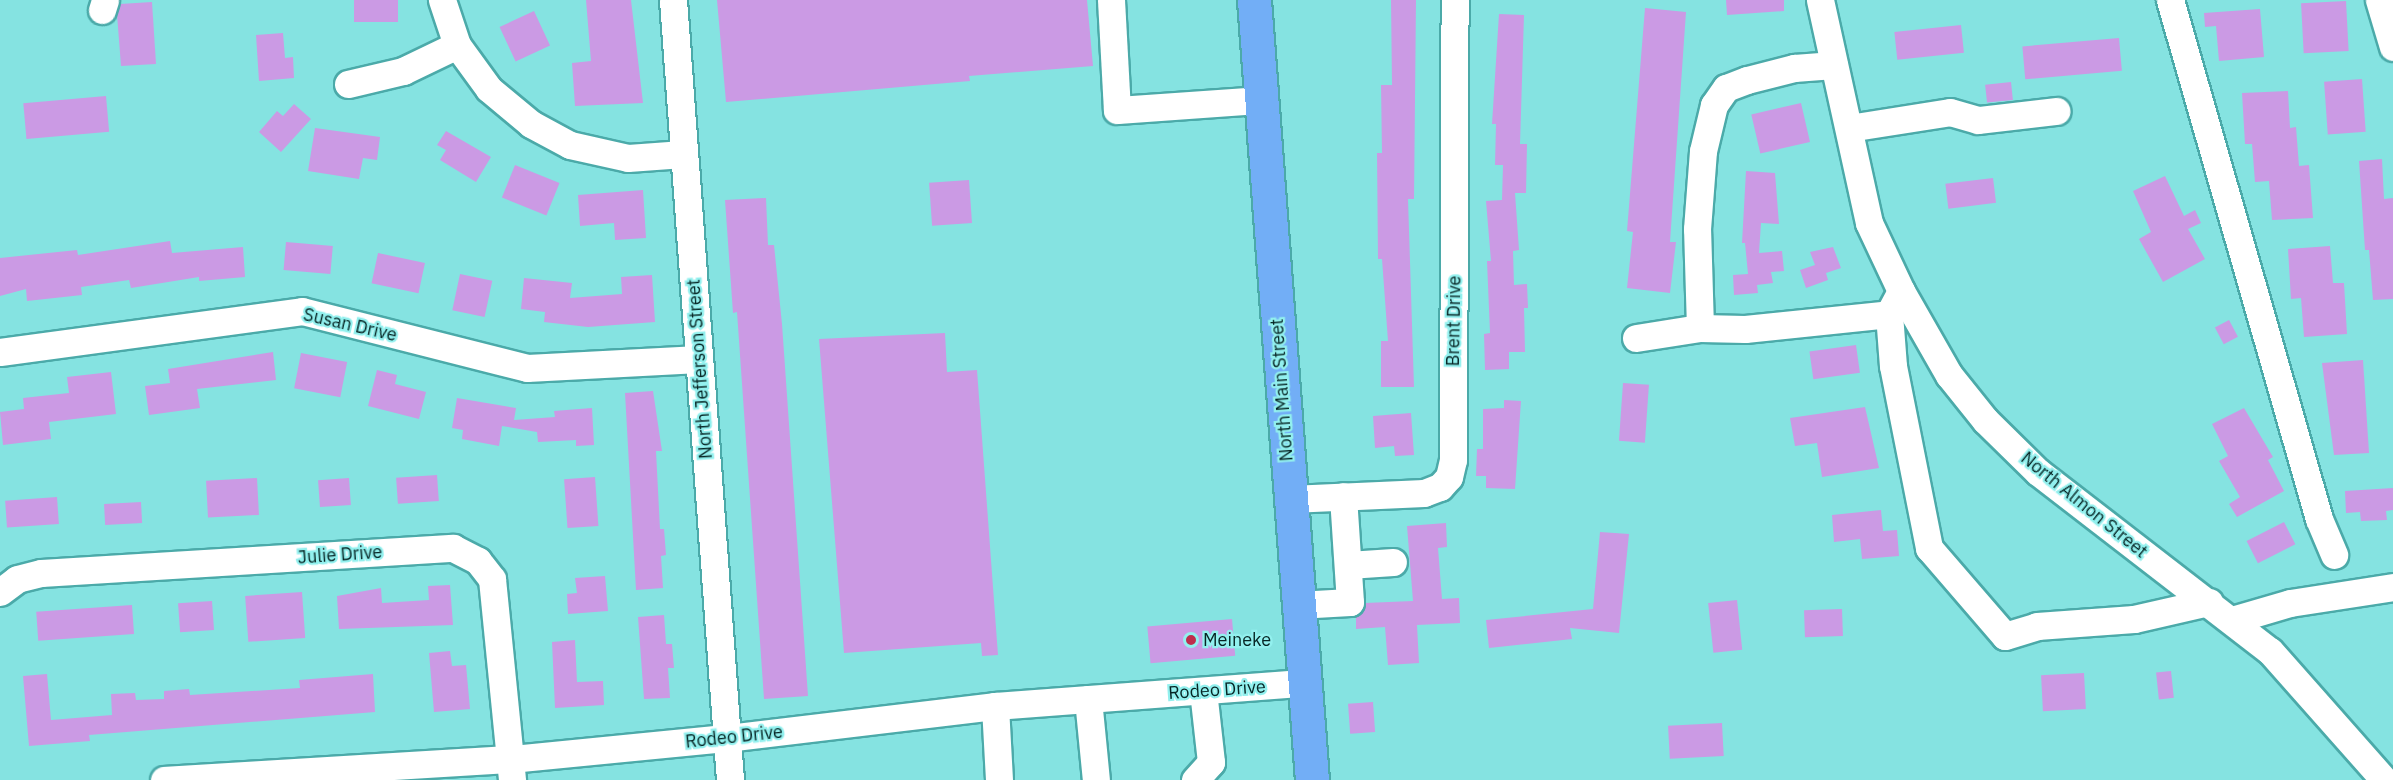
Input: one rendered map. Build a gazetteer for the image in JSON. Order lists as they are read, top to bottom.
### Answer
{
  "streets": {
    "highway": ["North Main Street"],
    "street": [
      "Brent Drive",
      "Susan Drive",
      "North Jefferson Street",
      "North Almon Street",
      "Julie Drive",
      "Rodeo Drive"
    ]
  },
  "crossings": [
    ["Brent Drive", "North Main Street"],
    ["Susan Drive", "North Jefferson Street"],
    ["North Jefferson Street", "Rodeo Drive"],
    ["North Main Street", "Rodeo Drive"],
    ["Julie Drive", "Rodeo Drive"]
  ],
  "places": ["Meineke"]
}
